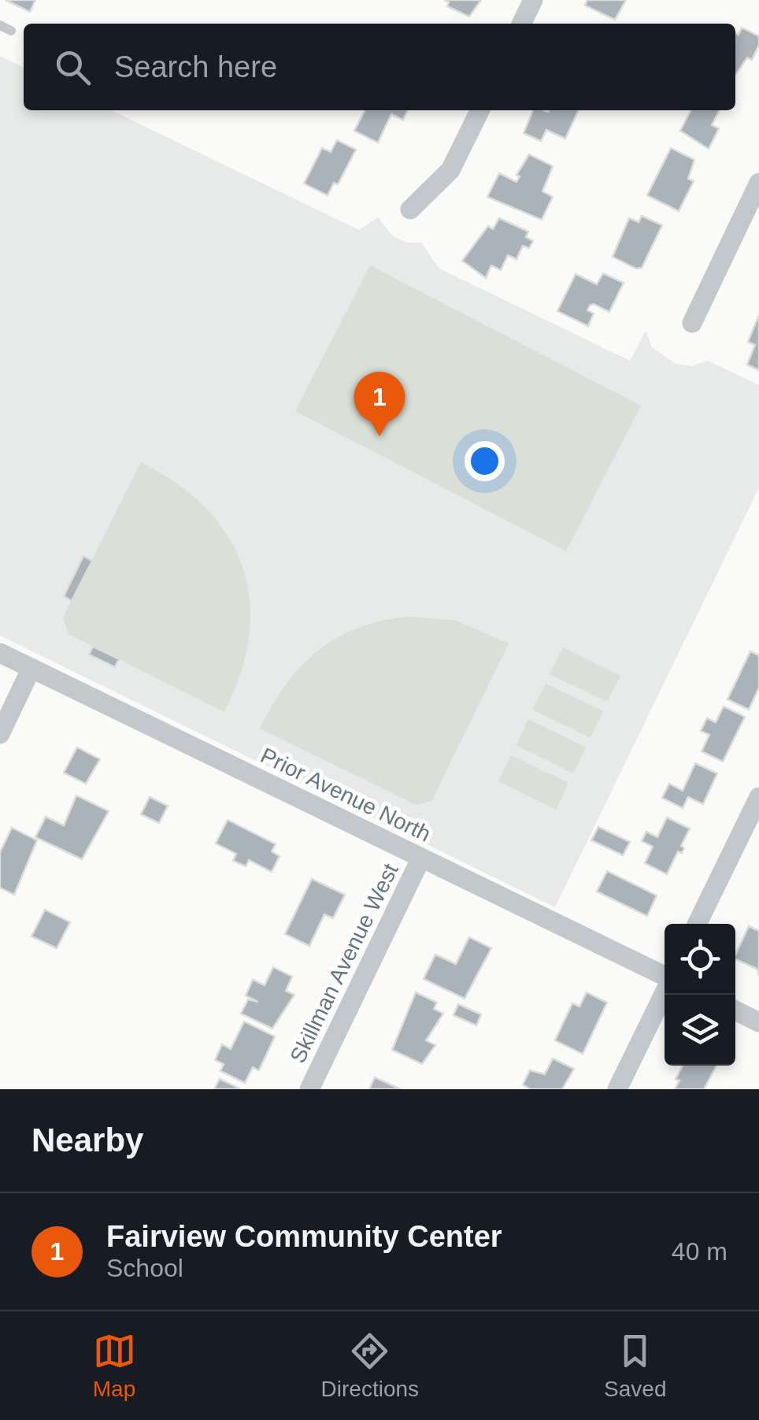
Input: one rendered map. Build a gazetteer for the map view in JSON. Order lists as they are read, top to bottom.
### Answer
{
  "streets": {
    "street": ["Prior Avenue North", "Skillman Avenue West"]
  },
  "crossings": [
    ["Prior Avenue North", "Skillman Avenue West"]
  ],
  "page": {
    "search": "Search here",
    "pins": "1",
    "heading": "Nearby",
    "list": [
      {
        "mark": "1",
        "name": "Fairview Community Center",
        "note": "School",
        "value": "40 m"
      }
    ],
    "nav": ["Map", "Directions", "Saved"]
  }
}
